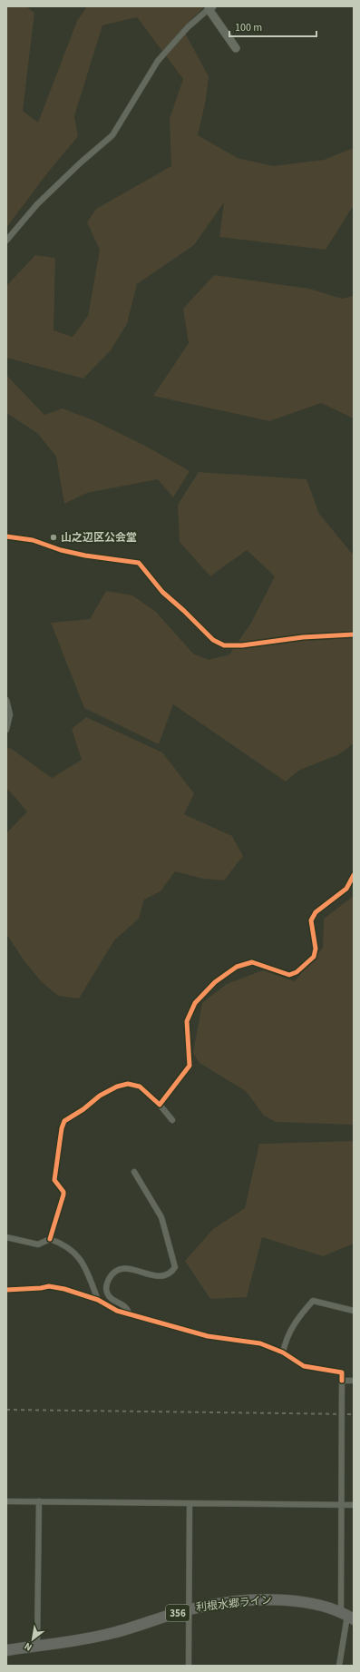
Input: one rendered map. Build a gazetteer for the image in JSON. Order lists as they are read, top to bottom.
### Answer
{
  "streets": {
    "highway": ["利根水郷ライン", "356"]
  },
  "places": ["山之辺区公会堂"],
  "scale_bar": "100 m",
  "north": "bottom left"
}
